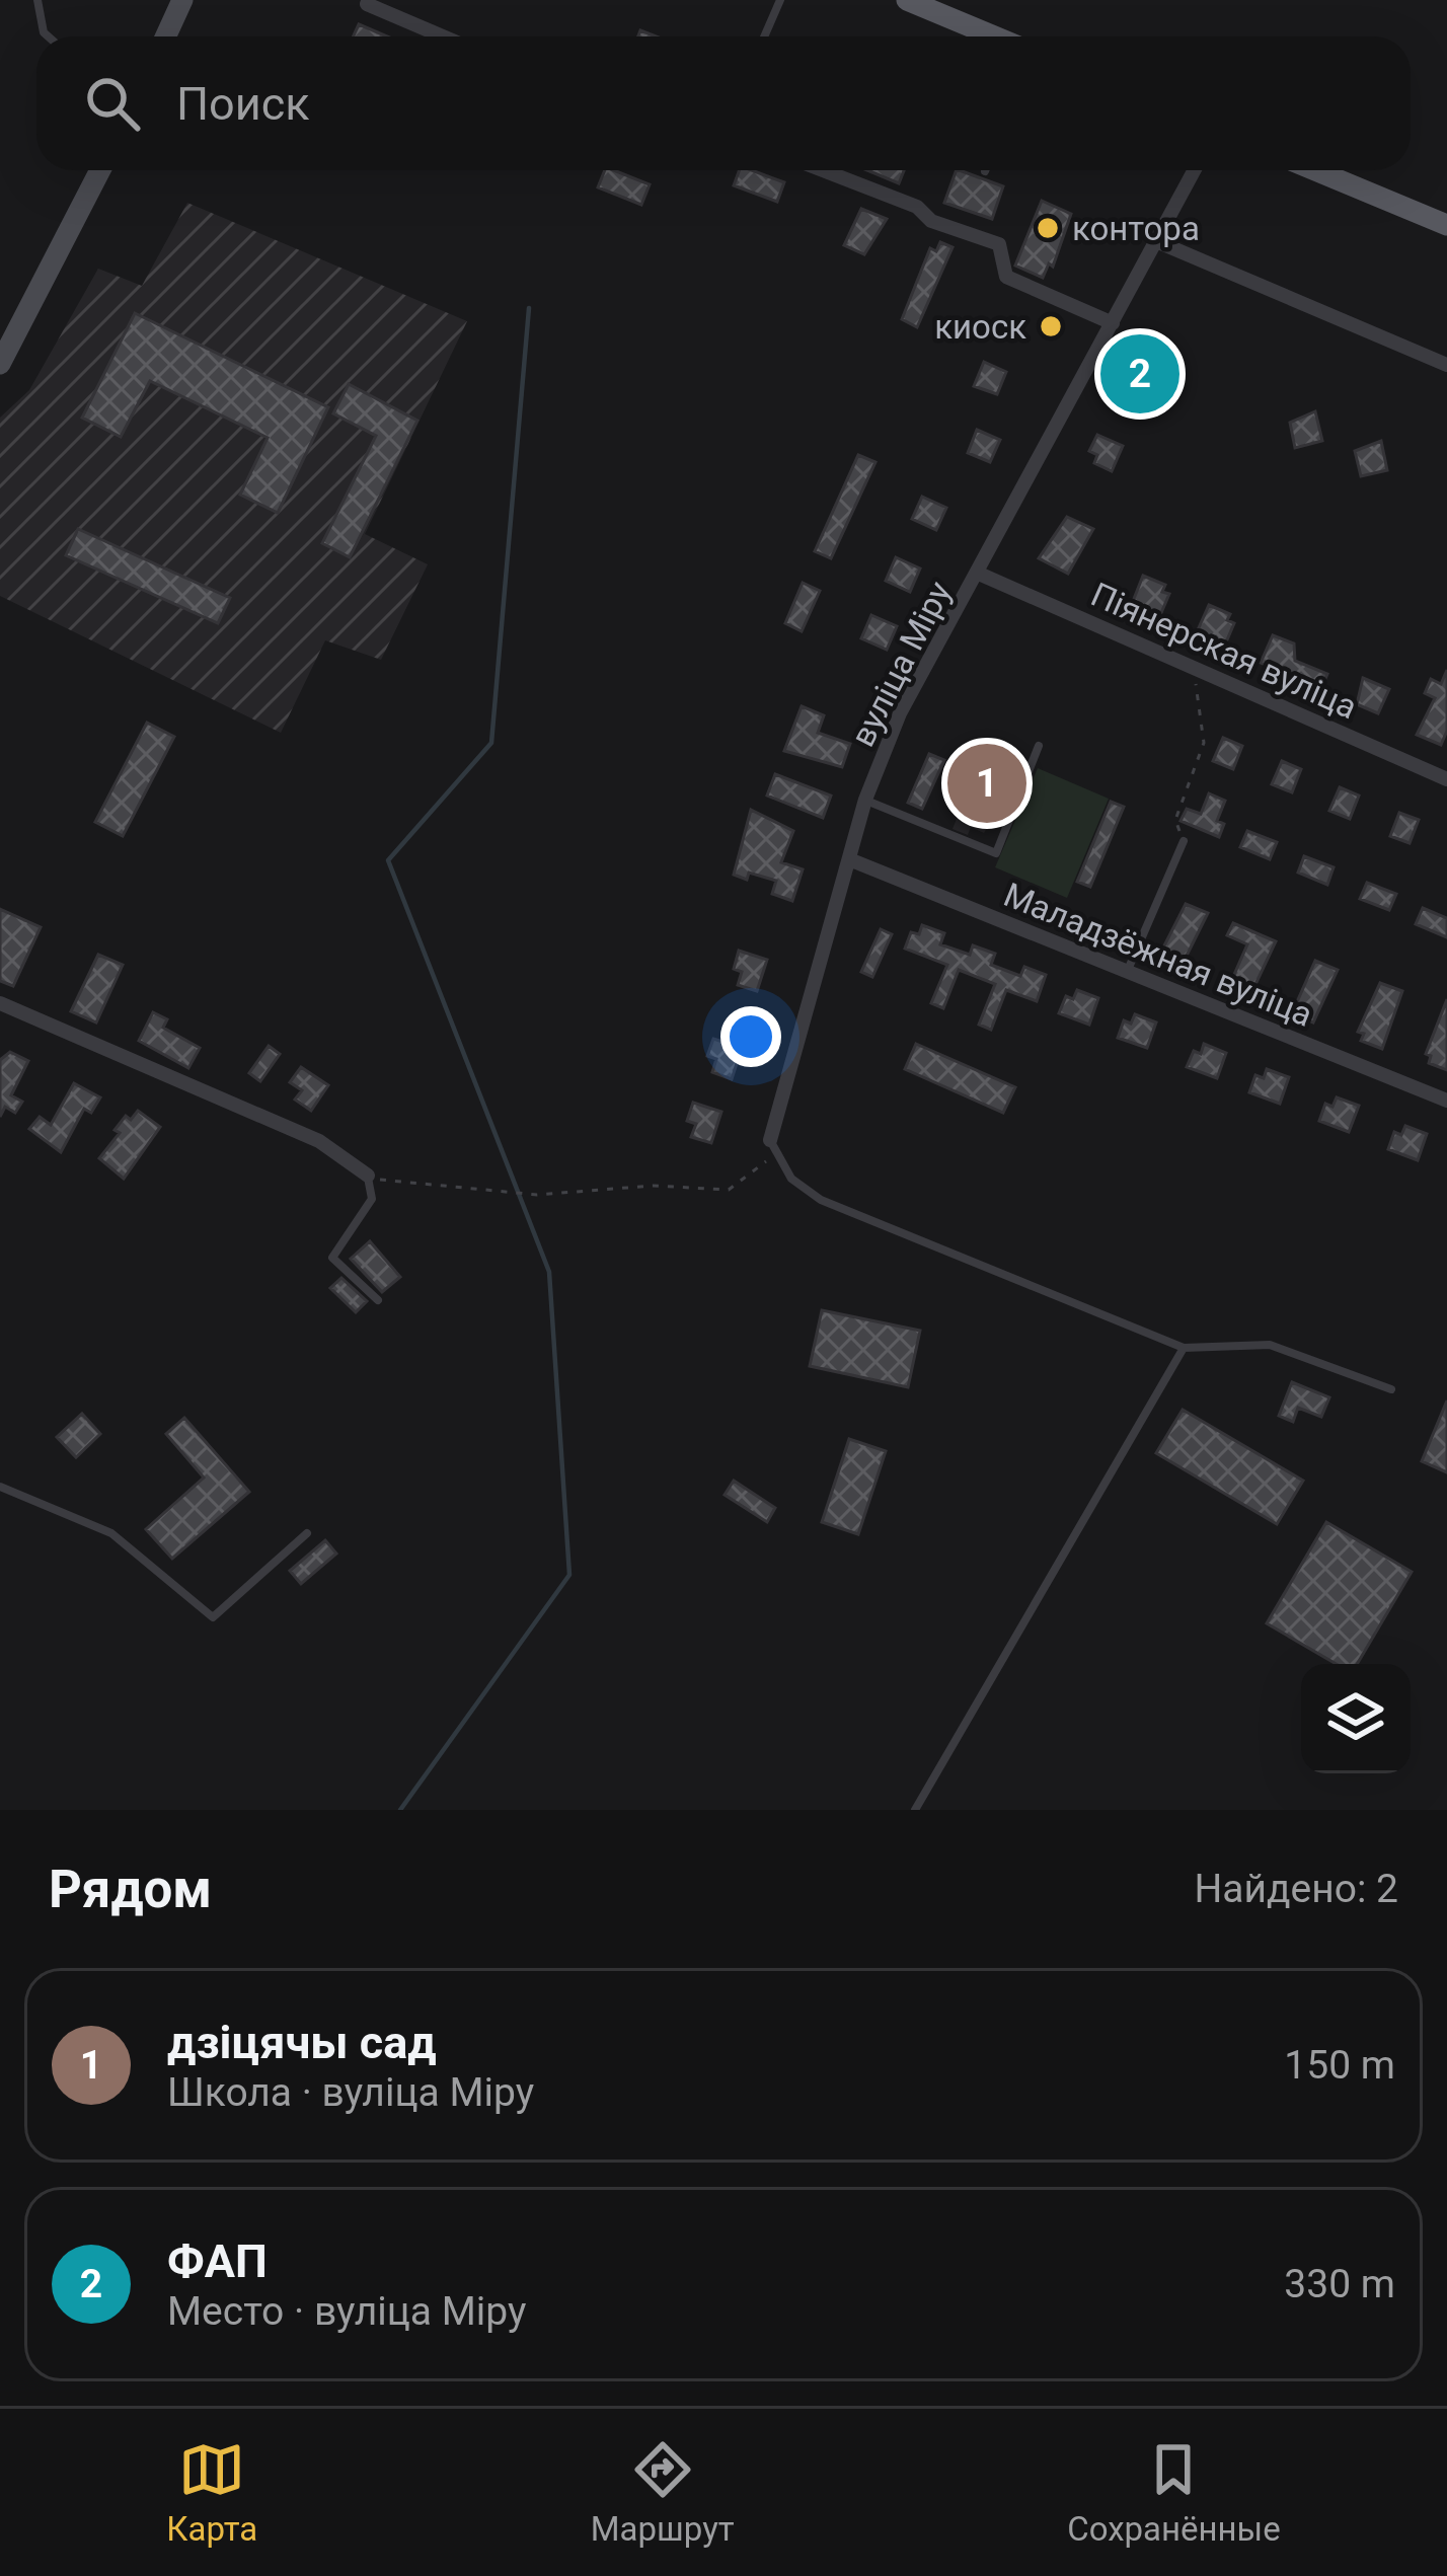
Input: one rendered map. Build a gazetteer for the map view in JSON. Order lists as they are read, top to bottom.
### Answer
{
  "streets": {
    "street": ["Піянерская вуліца", "вуліца Міру", "Маладзёжная вуліца"]
  },
  "crossings": [
    ["Піянерская вуліца", "вуліца Міру"],
    ["вуліца Міру", "Маладзёжная вуліца"]
  ],
  "places": ["контора", "киоск"],
  "page": {
    "search": "Поиск",
    "pins": ["2", "1"],
    "heading": ["Рядом", "Найдено: 2"],
    "list": [
      {
        "mark": "1",
        "name": "дзіцячы сад",
        "note": "Школа · вуліца Міру",
        "value": "150 m"
      },
      {
        "mark": "2",
        "name": "ФАП",
        "note": "Место · вуліца Міру",
        "value": "330 m"
      }
    ],
    "nav": ["Карта", "Маршрут", "Сохранённые"]
  }
}
